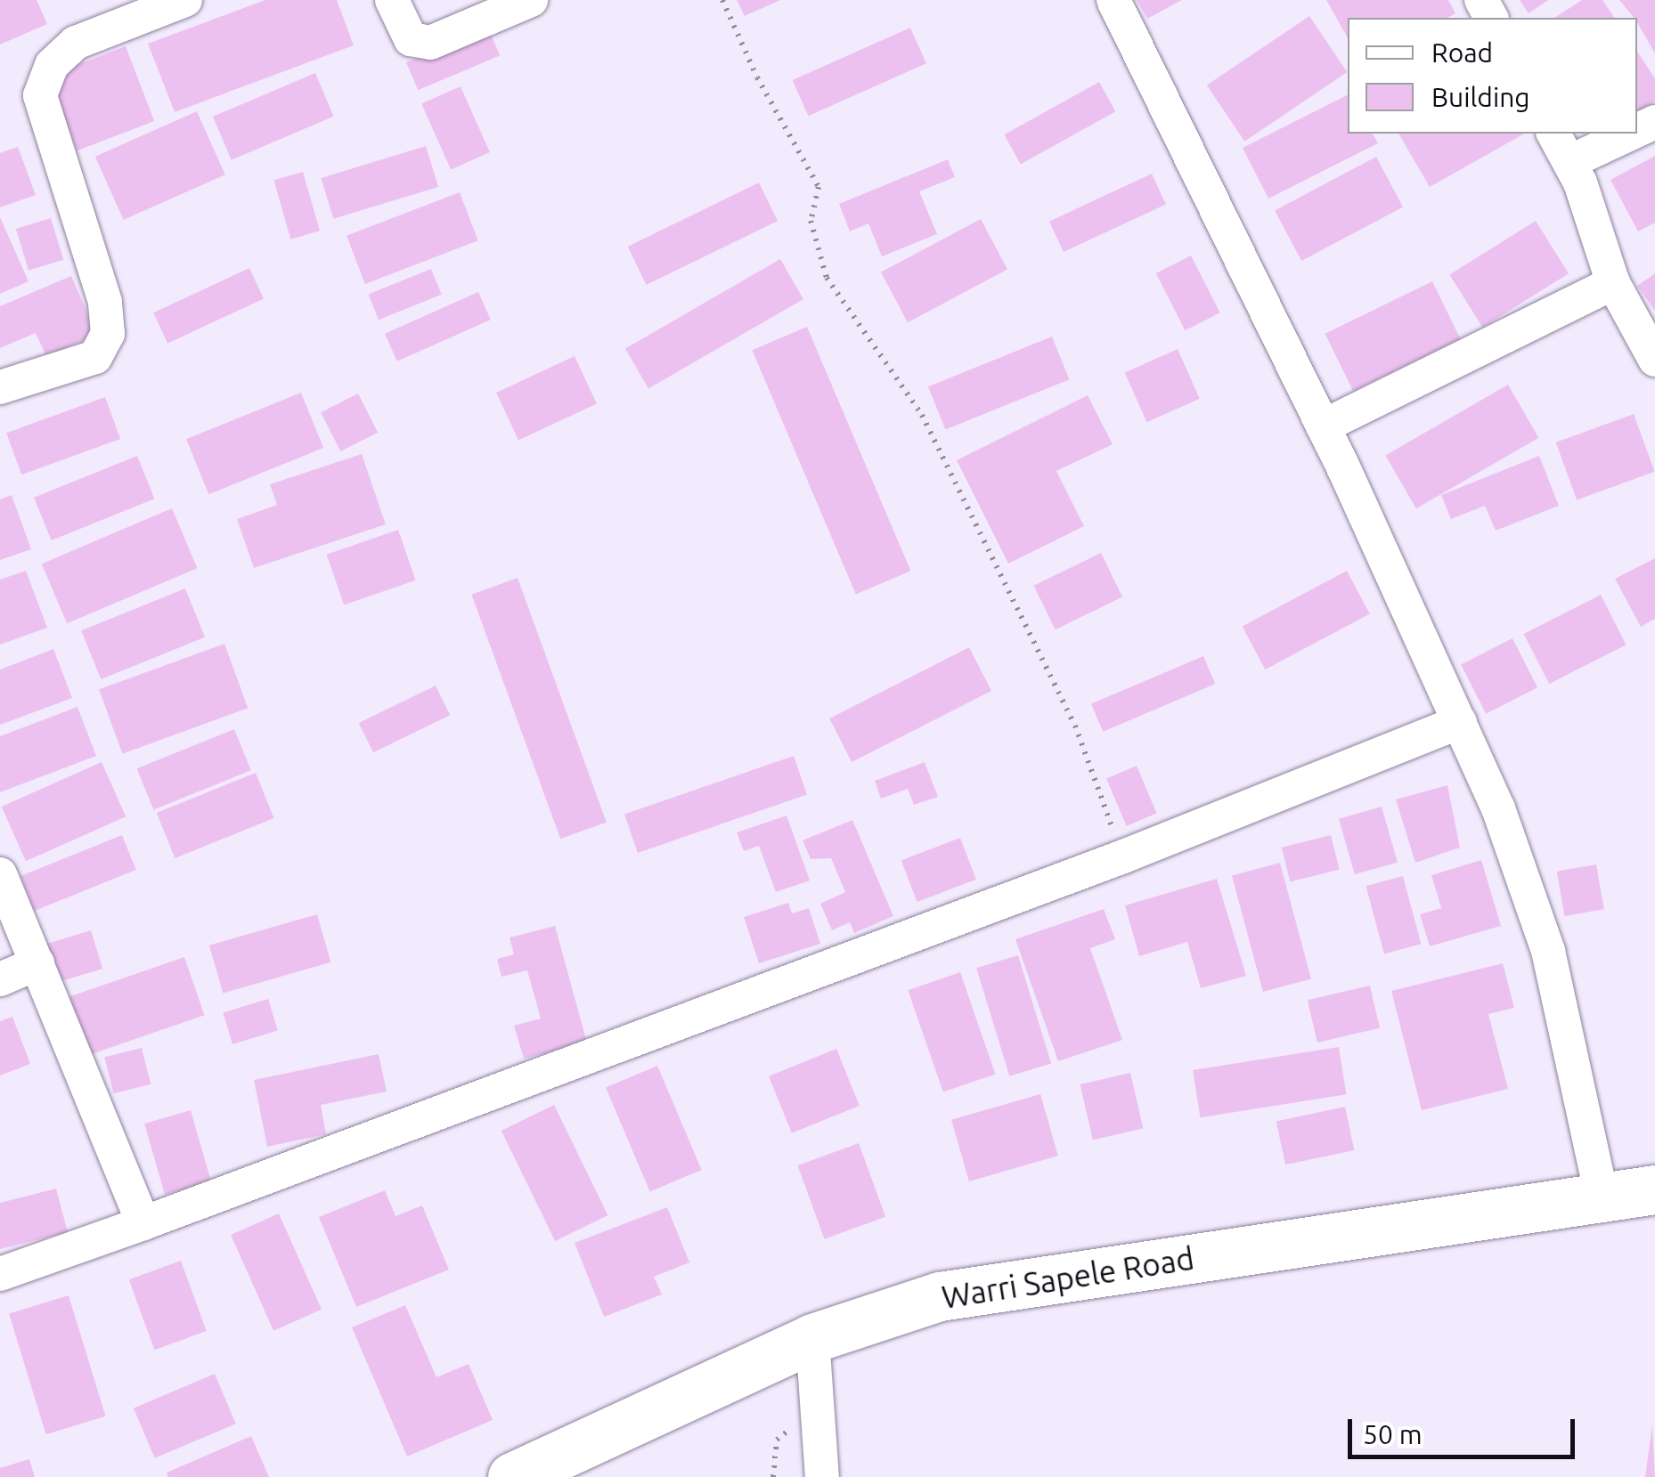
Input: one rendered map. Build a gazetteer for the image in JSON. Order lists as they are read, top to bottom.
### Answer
{
  "streets": {
    "highway": ["Warri Sapele Road"]
  },
  "legend": ["Road", "Building"],
  "scale_bar": "50 m"
}
